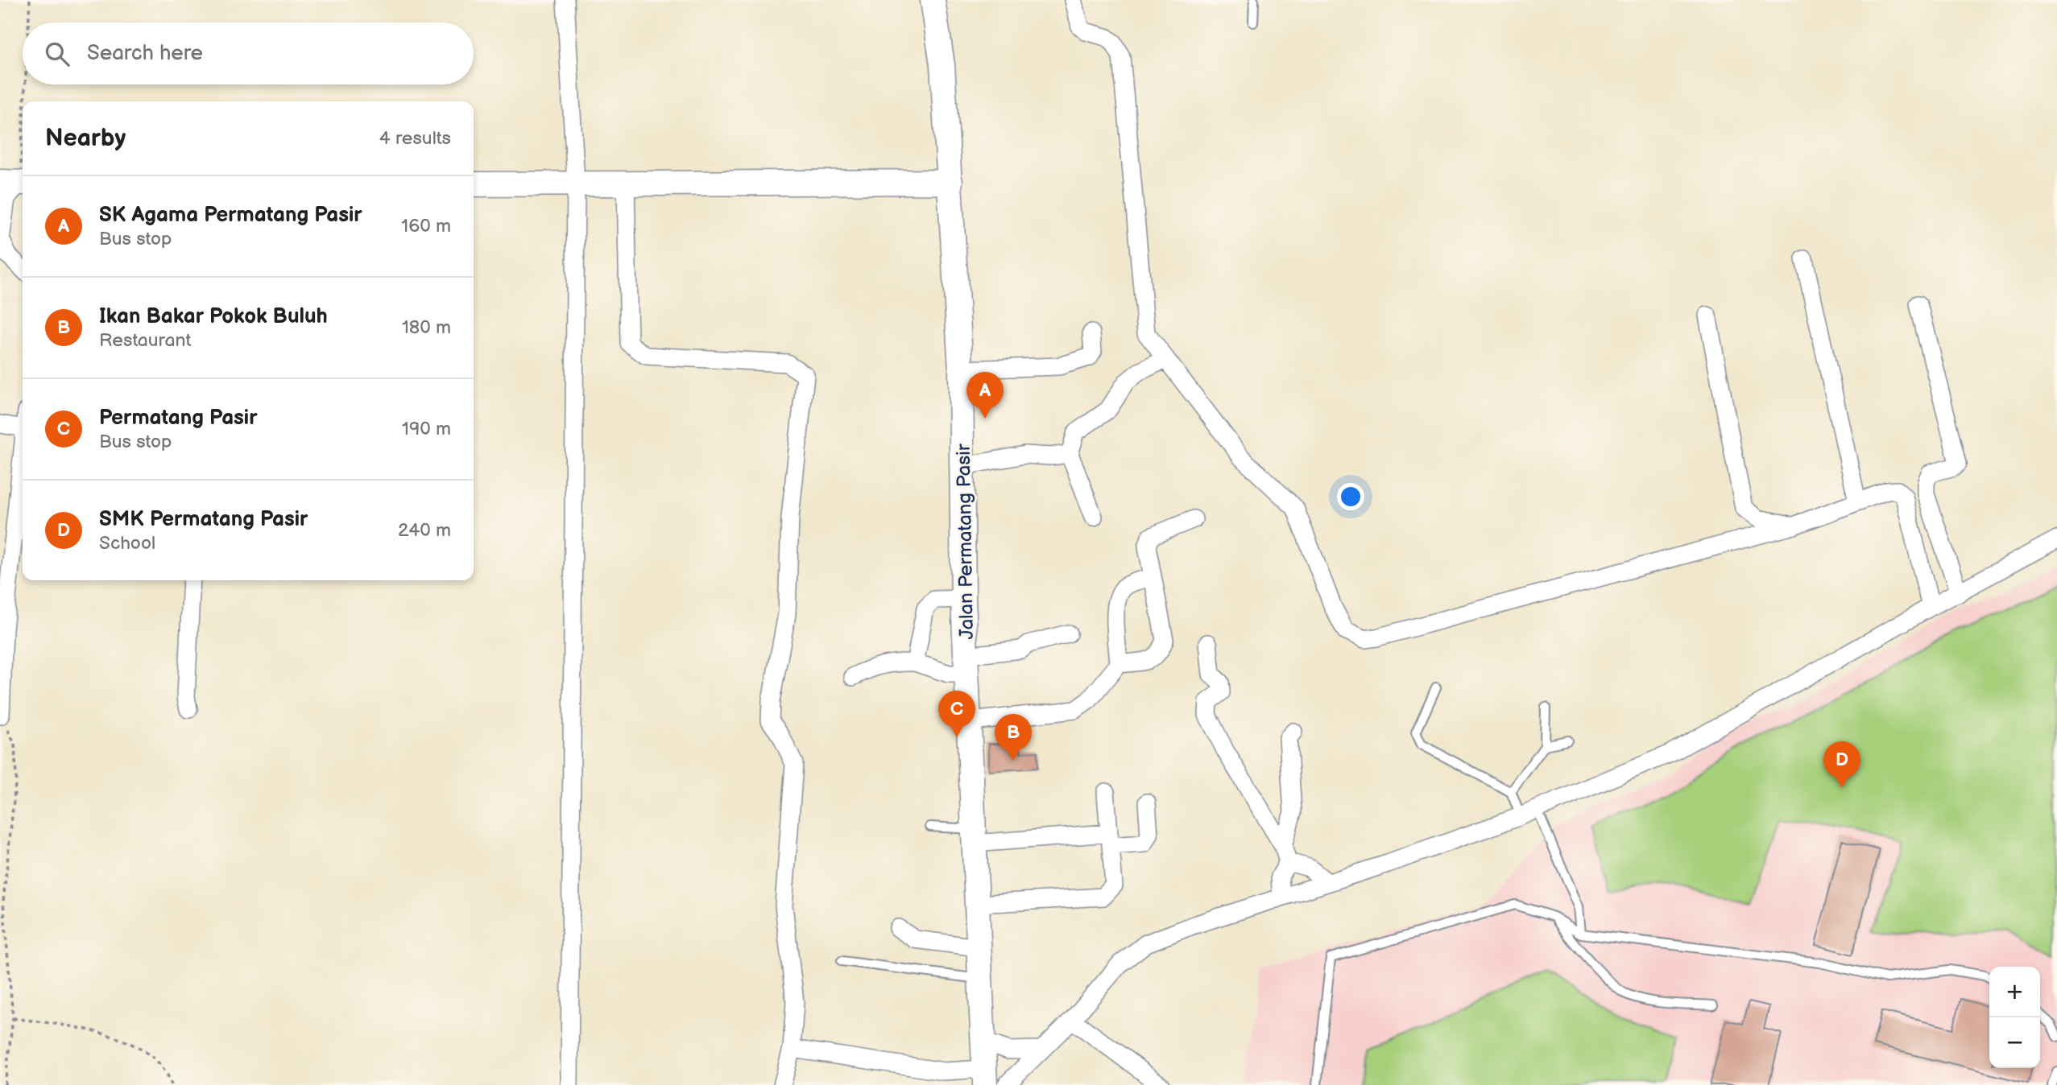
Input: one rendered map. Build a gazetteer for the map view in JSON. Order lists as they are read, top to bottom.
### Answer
{
  "streets": {
    "main road": ["Jalan Permatang Pasir"]
  },
  "page": {
    "search": "Search here",
    "heading": ["Nearby", "4 results"],
    "list": [
      {
        "mark": "A",
        "name": "SK Agama Permatang Pasir",
        "note": "Bus stop",
        "value": "160 m"
      },
      {
        "mark": "B",
        "name": "Ikan Bakar Pokok Buluh",
        "note": "Restaurant",
        "value": "180 m"
      },
      {
        "mark": "C",
        "name": "Permatang Pasir",
        "note": "Bus stop",
        "value": "190 m"
      },
      {
        "mark": "D",
        "name": "SMK Permatang Pasir",
        "note": "School",
        "value": "240 m"
      }
    ],
    "pins": [
      "A",
      "C",
      "B",
      "D"
    ],
    "map_buttons": ["+", "−"]
  }
}
